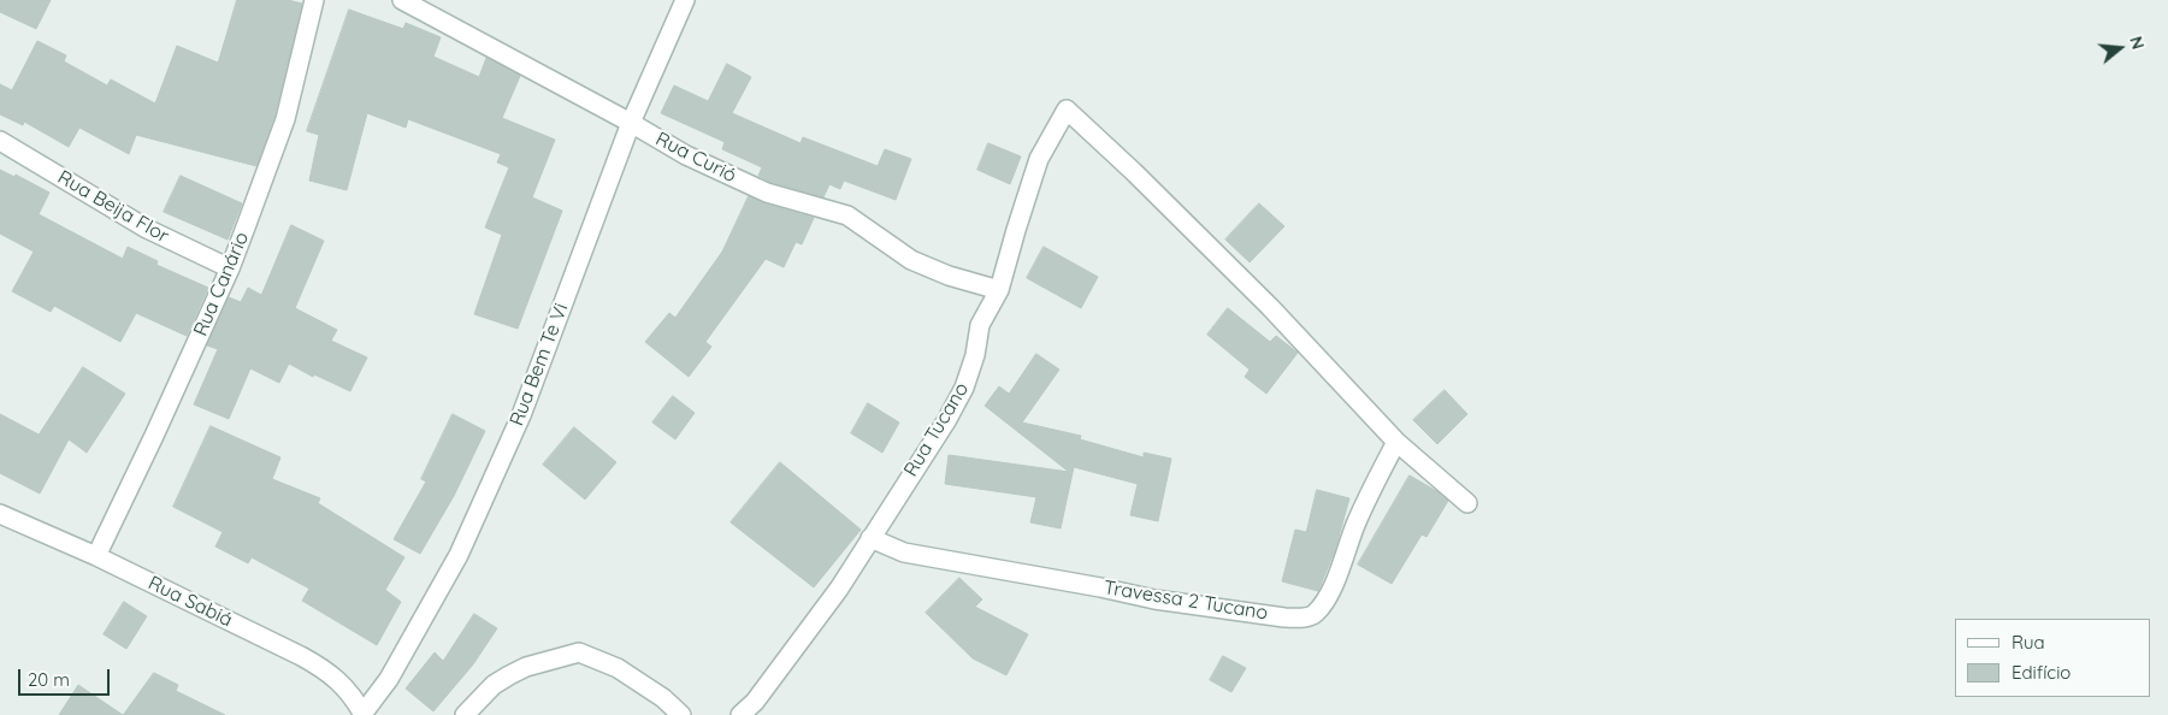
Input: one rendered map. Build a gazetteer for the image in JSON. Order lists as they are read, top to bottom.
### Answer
{
  "streets": {
    "street": [
      "Rua Curió",
      "Rua Beija Flor",
      "Rua Canário",
      "Rua Bem Te Vi",
      "Rua Tucano",
      "Travessa 2 Tucano",
      "Rua Sabiá"
    ]
  },
  "crossings": [
    ["Rua Curió", "Rua Bem Te Vi"],
    ["Rua Curió", "Rua Tucano"],
    ["Rua Beija Flor", "Rua Canário"],
    ["Rua Canário", "Rua Sabiá"],
    ["Rua Bem Te Vi", "Rua Sabiá"],
    ["Rua Tucano", "Travessa 2 Tucano"]
  ],
  "legend": ["Rua", "Edifício"],
  "scale_bar": "20 m",
  "north": "right"
}
